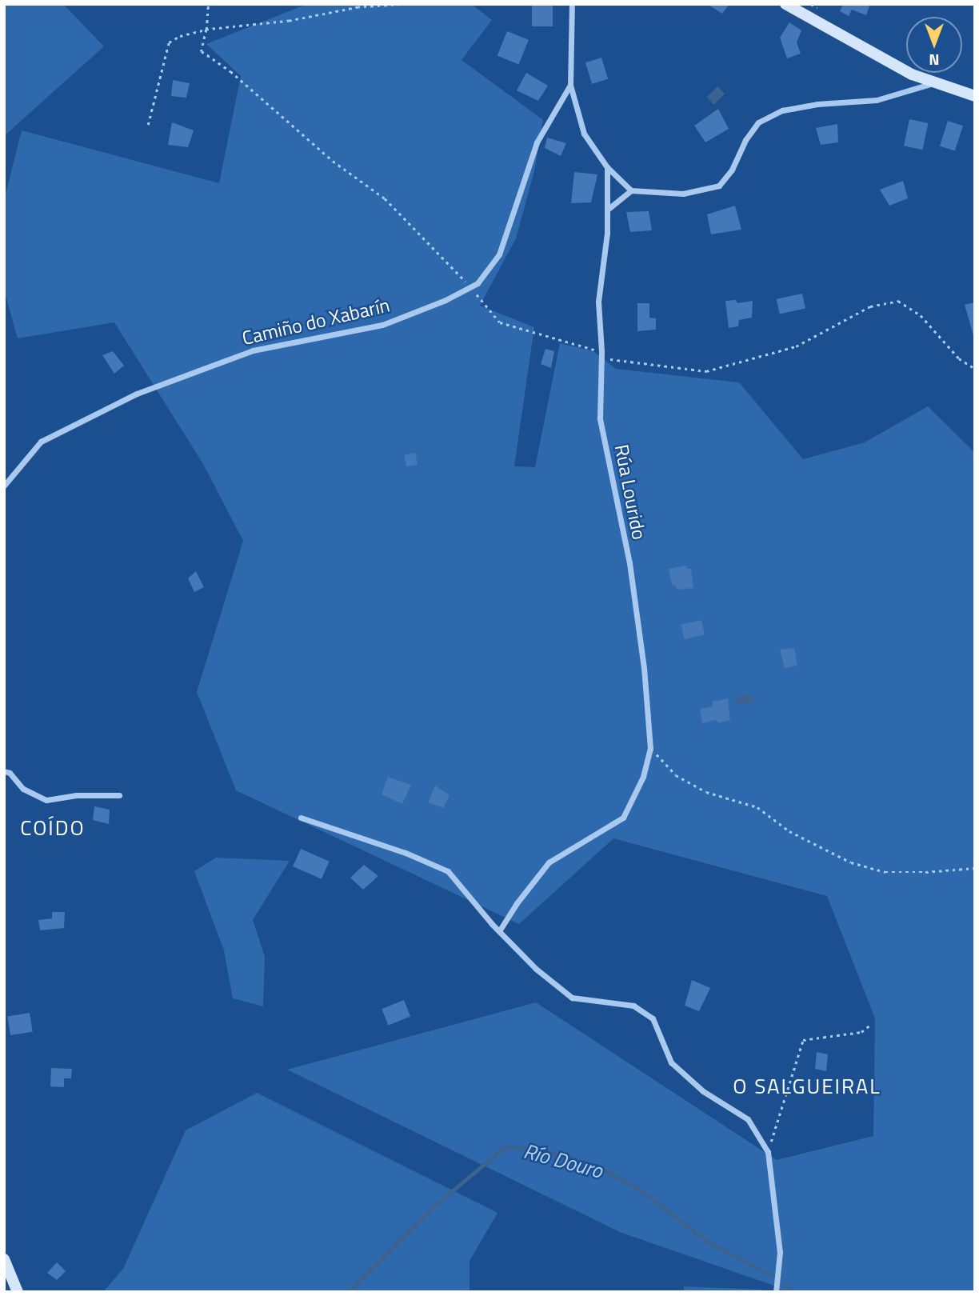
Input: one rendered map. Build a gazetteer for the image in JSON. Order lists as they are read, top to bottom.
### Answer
{
  "streets": {
    "street": ["Camiño do Xabarín", "Rúa Lourido"]
  },
  "districts": ["COÍDO", "O SALGUEIRAL"],
  "water": ["Río Douro"],
  "north": "bottom"
}
